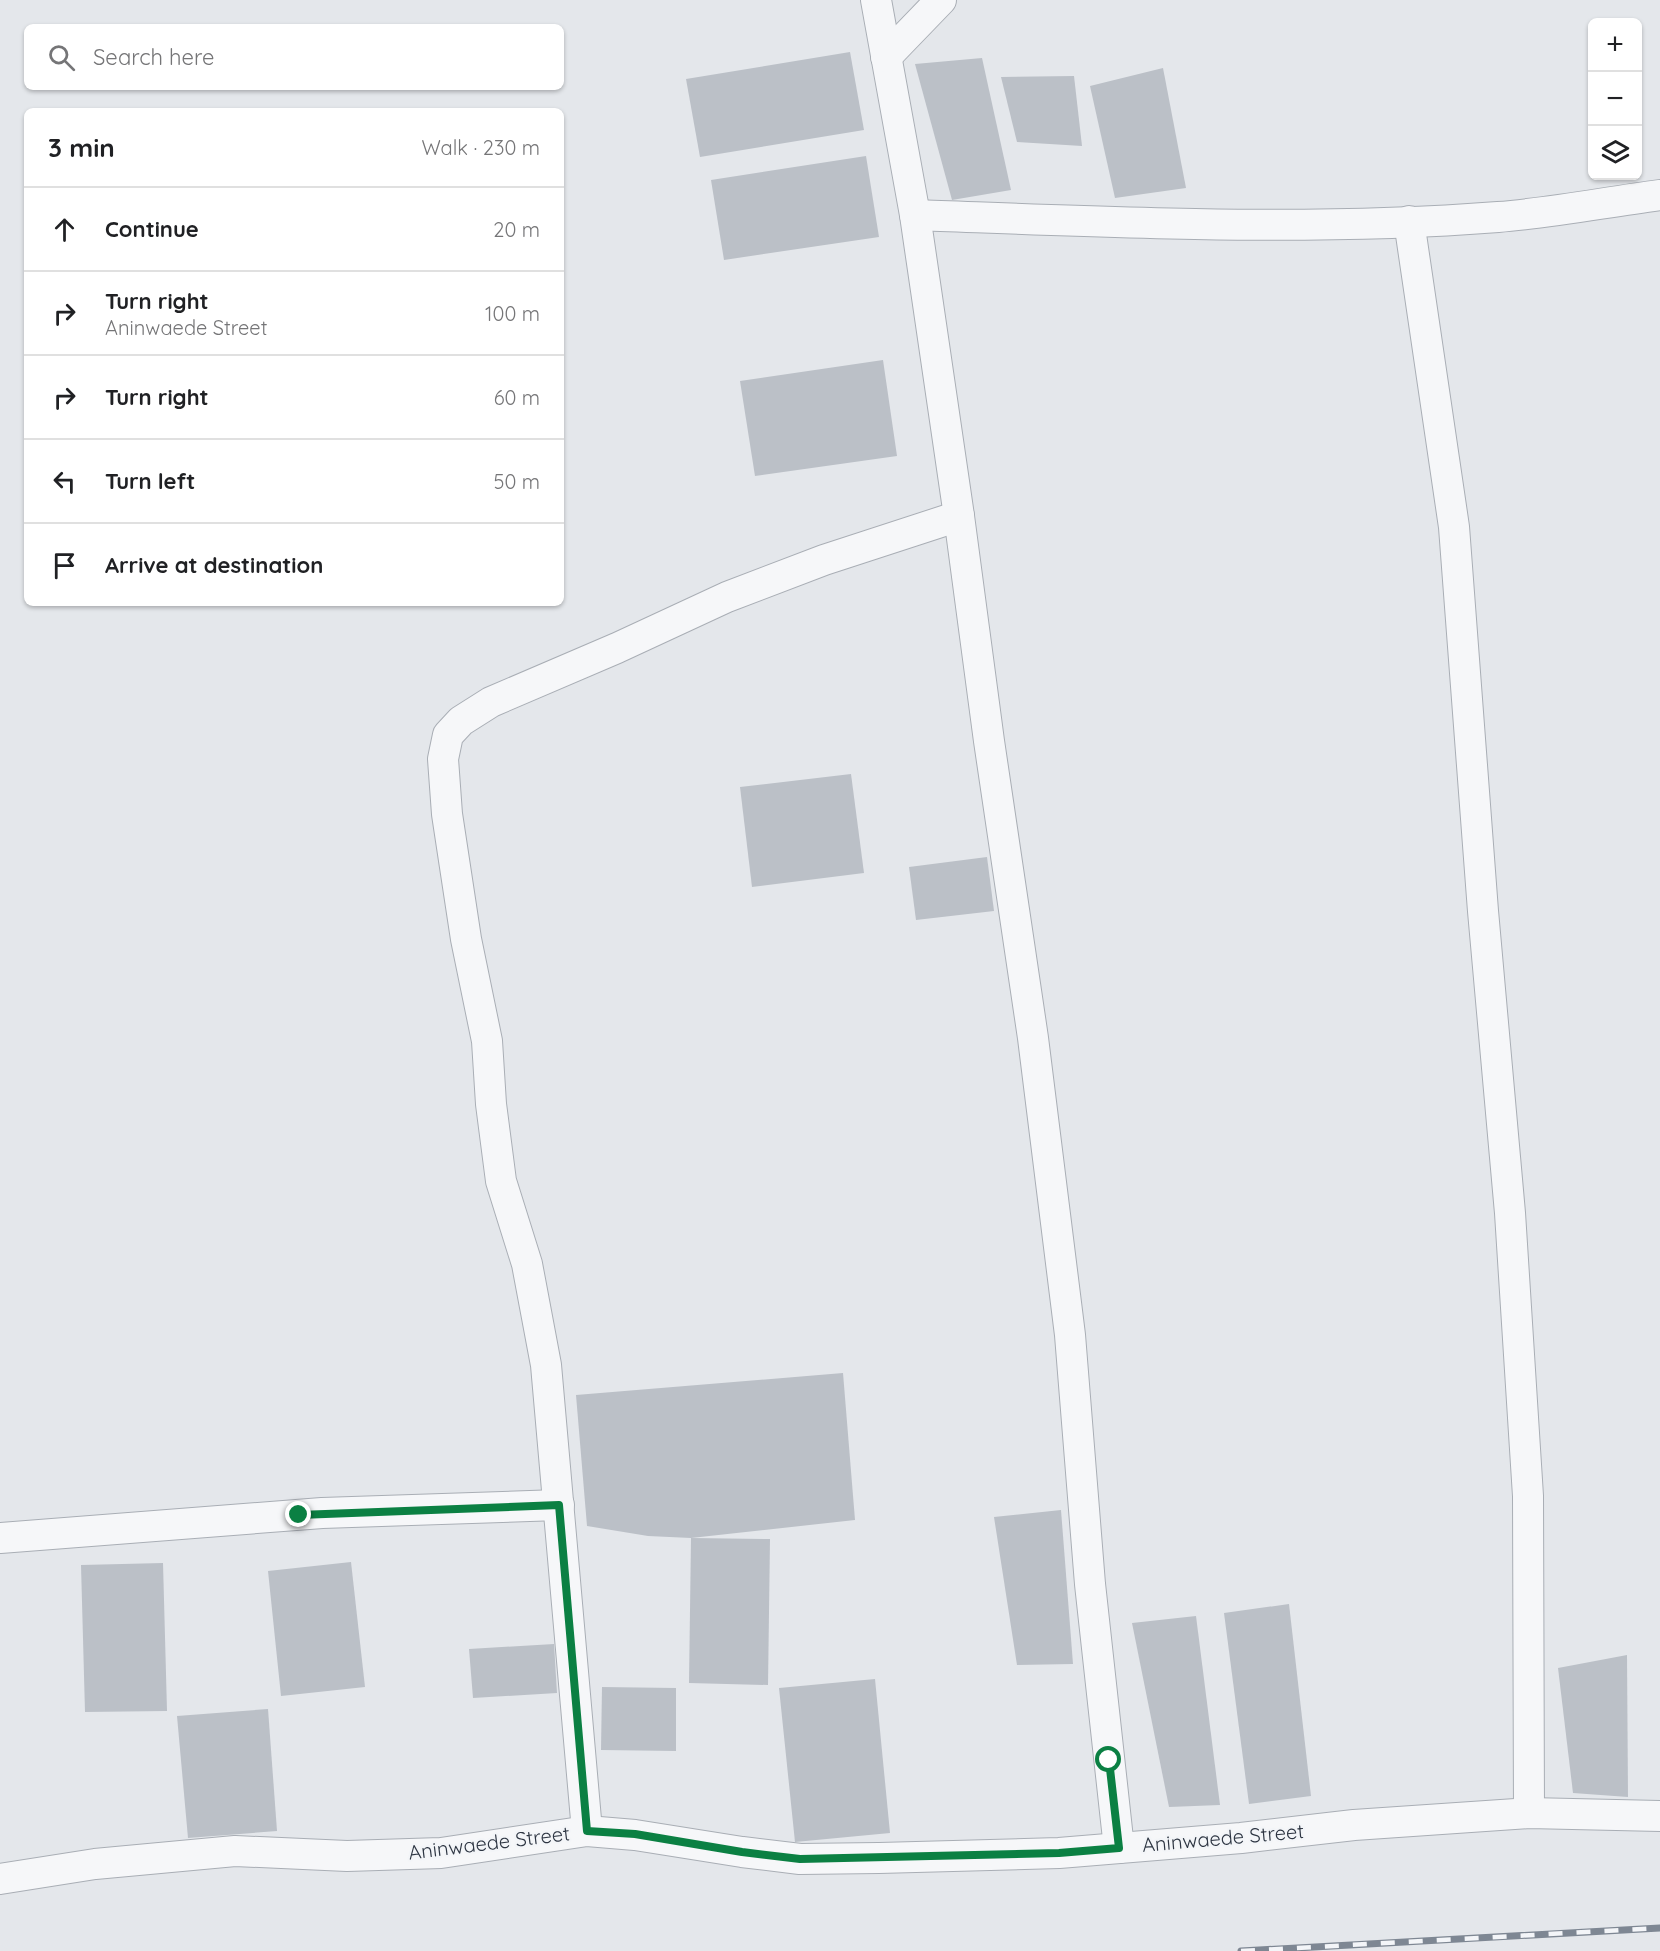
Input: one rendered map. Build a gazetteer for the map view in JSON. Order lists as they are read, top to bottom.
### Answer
{
  "streets": {
    "street": ["Aninwaede Street"]
  },
  "page": {
    "map_buttons": ["+", "−"],
    "search": "Search here",
    "heading": ["3 min", "Walk · 230 m"],
    "list": [
      ["Continue", "20 m"],
      ["Turn right", "Aninwaede Street", "100 m"],
      ["Turn right", "60 m"],
      ["Turn left", "50 m"],
      "Arrive at destination"
    ]
  }
}
